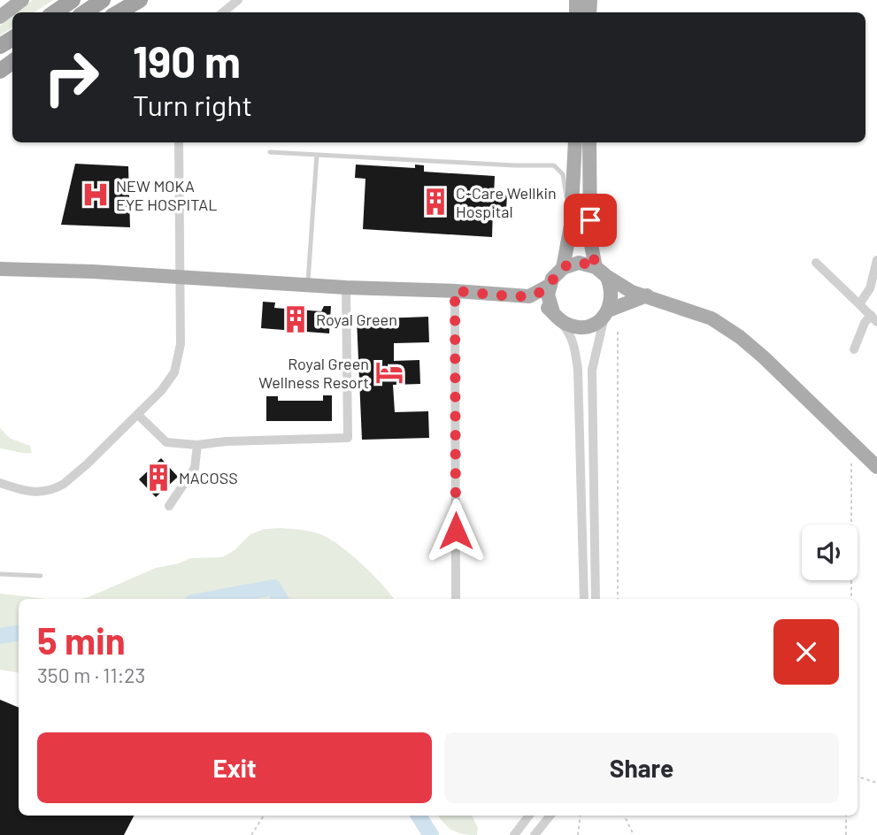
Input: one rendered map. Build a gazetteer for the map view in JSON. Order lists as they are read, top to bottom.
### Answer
{
  "places": {
    "hospital": ["NEW MOKA EYE HOSPITAL"],
    "building": ["C-Care Wellkin Hospital", "Royal Green", "MACOSS"],
    "hotel": ["Royal Green Wellness Resort"]
  },
  "page": {
    "turn": ["190 m", "Turn right"],
    "heading": ["5 min", "350 m · 11:23"],
    "buttons": ["Exit", "Share"]
  }
}
